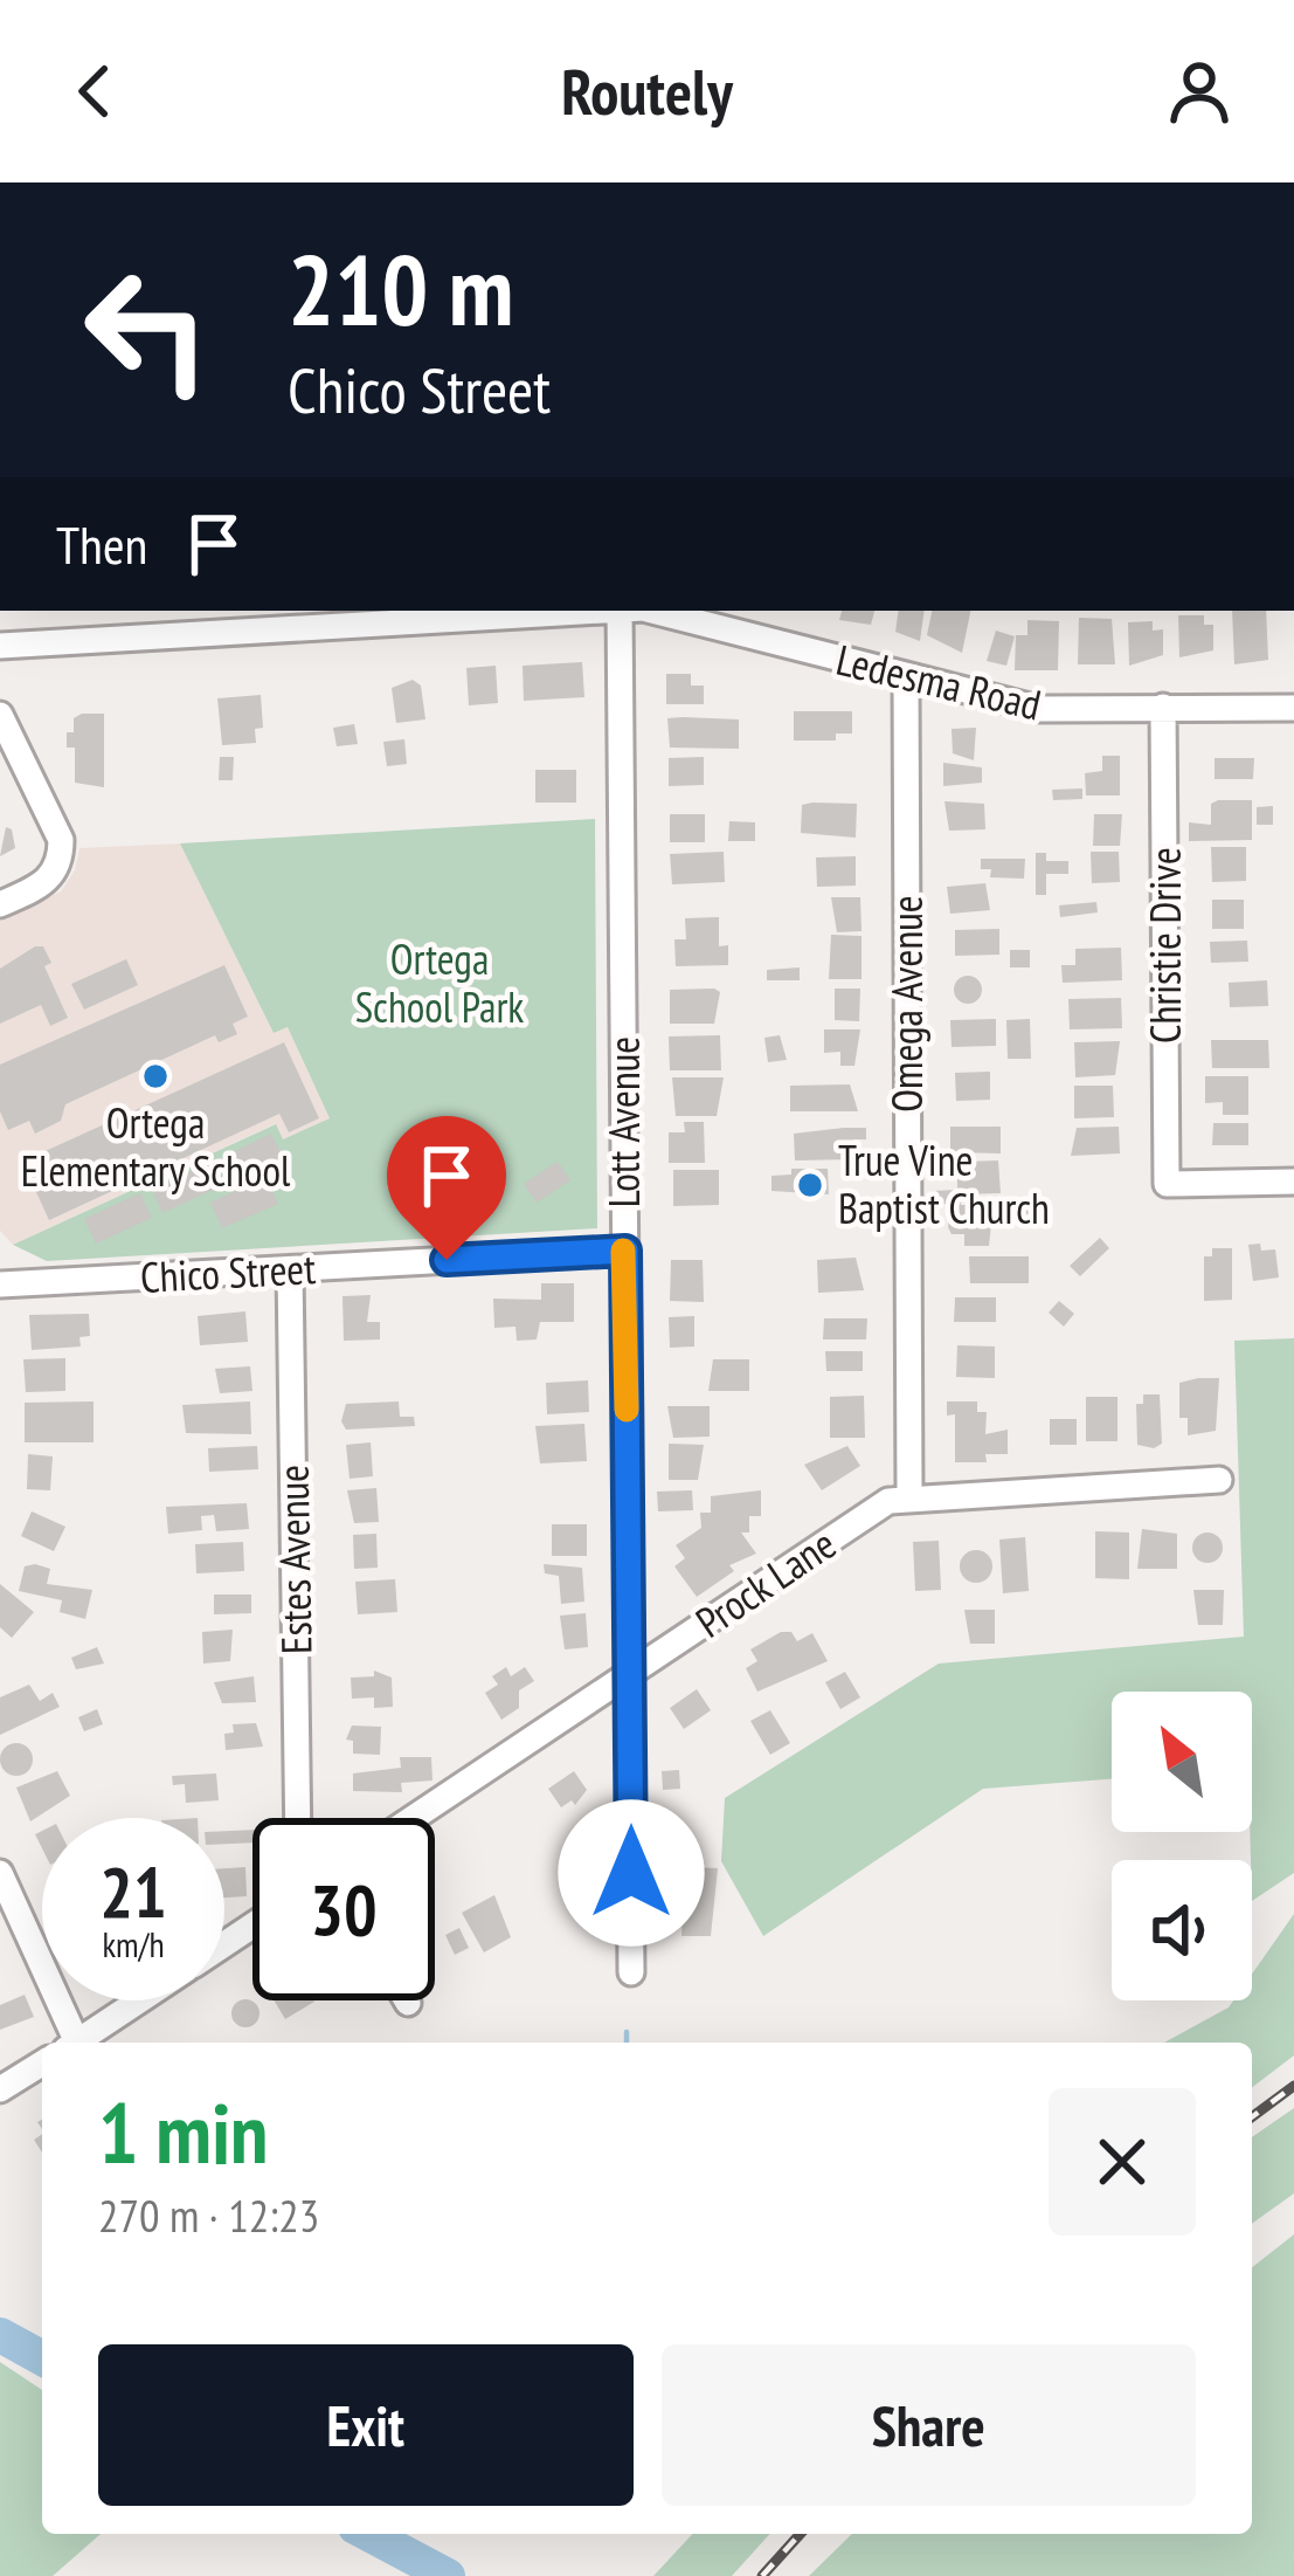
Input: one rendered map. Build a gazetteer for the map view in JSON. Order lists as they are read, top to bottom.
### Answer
{
  "streets": {
    "street": [
      "Ledesma Road",
      "Christie Drive",
      "Omega Avenue",
      "Lott Avenue",
      "Chico Street",
      "Estes Avenue",
      "Prock Lane"
    ]
  },
  "crossings": [
    ["Ledesma Road", "Christie Drive"],
    ["Ledesma Road", "Omega Avenue"],
    ["Omega Avenue", "Prock Lane"],
    ["Lott Avenue", "Chico Street"],
    ["Lott Avenue", "Prock Lane"],
    ["Chico Street", "Estes Avenue"]
  ],
  "parks": ["Ortega School Park"],
  "places": ["Ortega Elementary School", "True Vine Baptist Church"],
  "north": "top left",
  "page": {
    "header": "Routely",
    "turn": ["210 m", "Chico Street"],
    "then": "Then",
    "speed": "21 km/h",
    "limit": "30",
    "heading": ["1 min", "270 m · 12:23"],
    "buttons": ["Exit", "Share"]
  }
}
